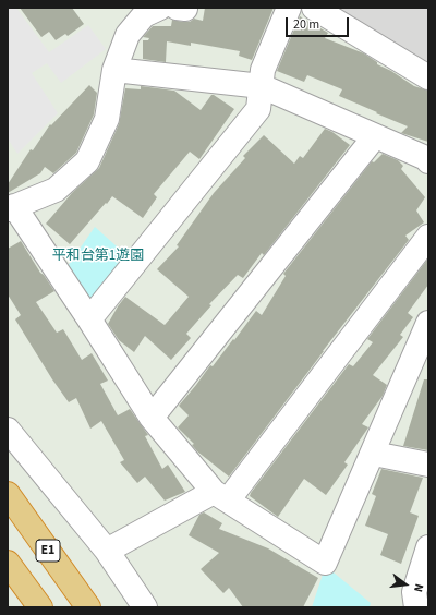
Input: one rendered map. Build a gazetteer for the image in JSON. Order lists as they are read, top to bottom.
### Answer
{
  "streets": {
    "highway": ["E1"]
  },
  "parks": ["平和台第1遊園"],
  "scale_bar": "20 m",
  "north": "right"
}
